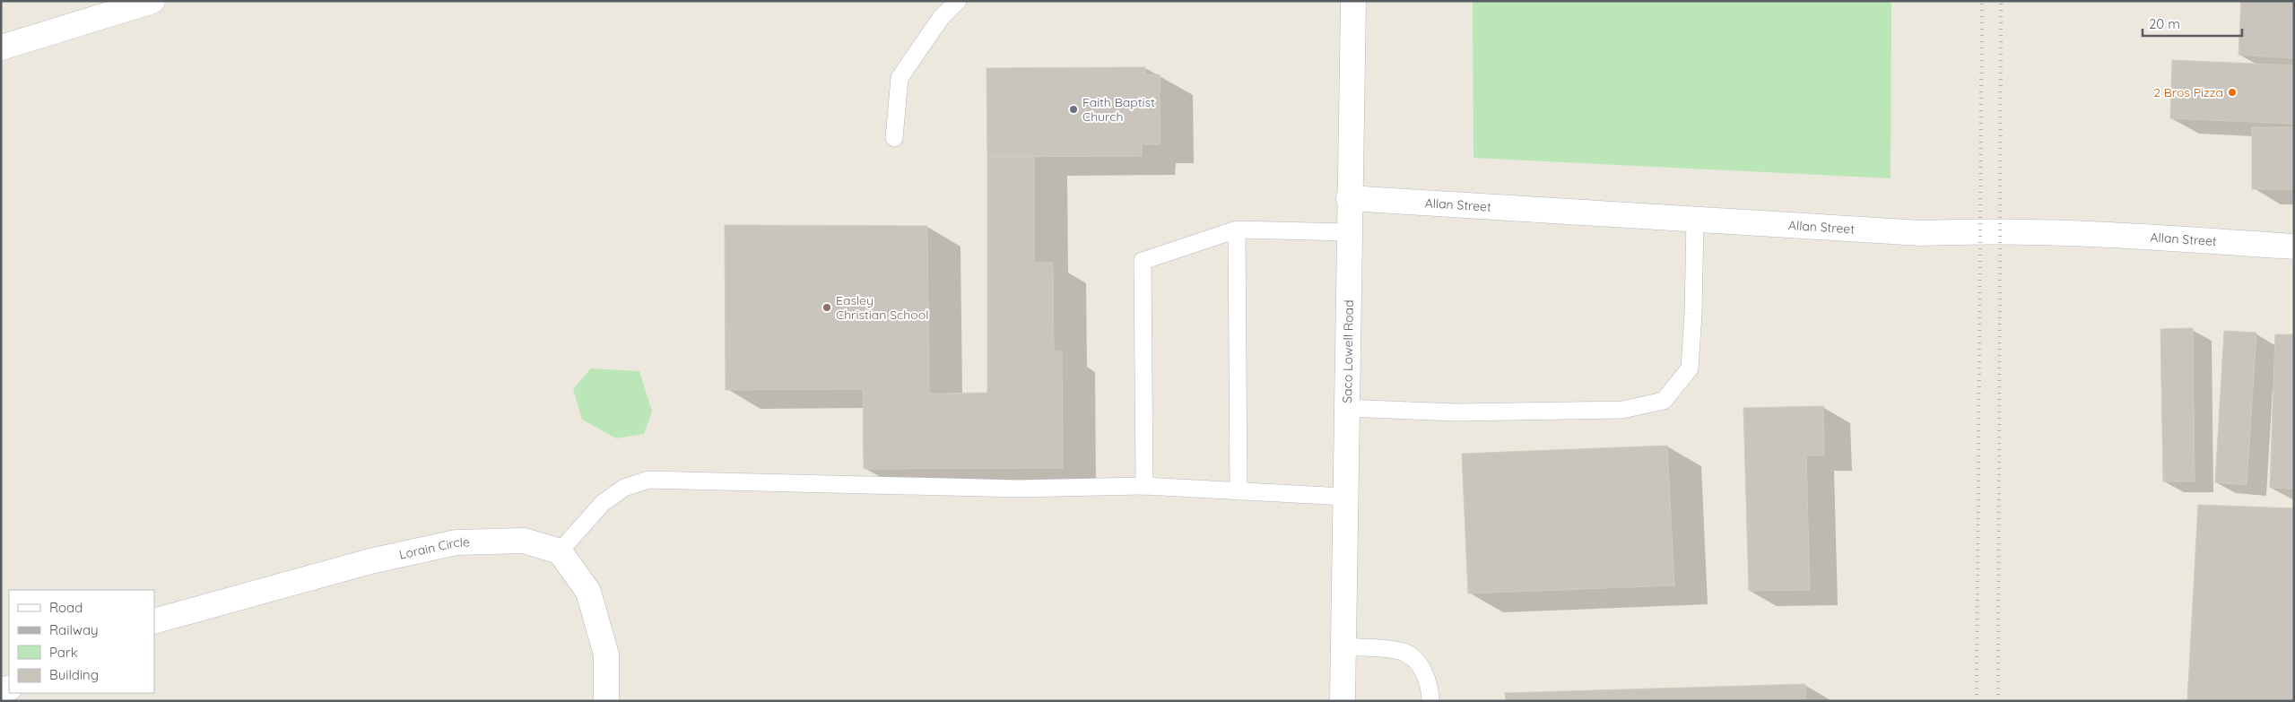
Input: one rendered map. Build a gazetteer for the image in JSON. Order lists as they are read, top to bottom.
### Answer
{
  "streets": {
    "street": ["Allan Street", "Saco Lowell Road", "Lorain Circle"]
  },
  "crossings": [
    ["Allan Street", "Saco Lowell Road"]
  ],
  "places": ["2 Bros Pizza", "Faith Baptist Church", "Easley Christian School"],
  "legend": [
    "Road",
    "Railway",
    "Park",
    "Building"
  ],
  "scale_bar": "20 m"
}
